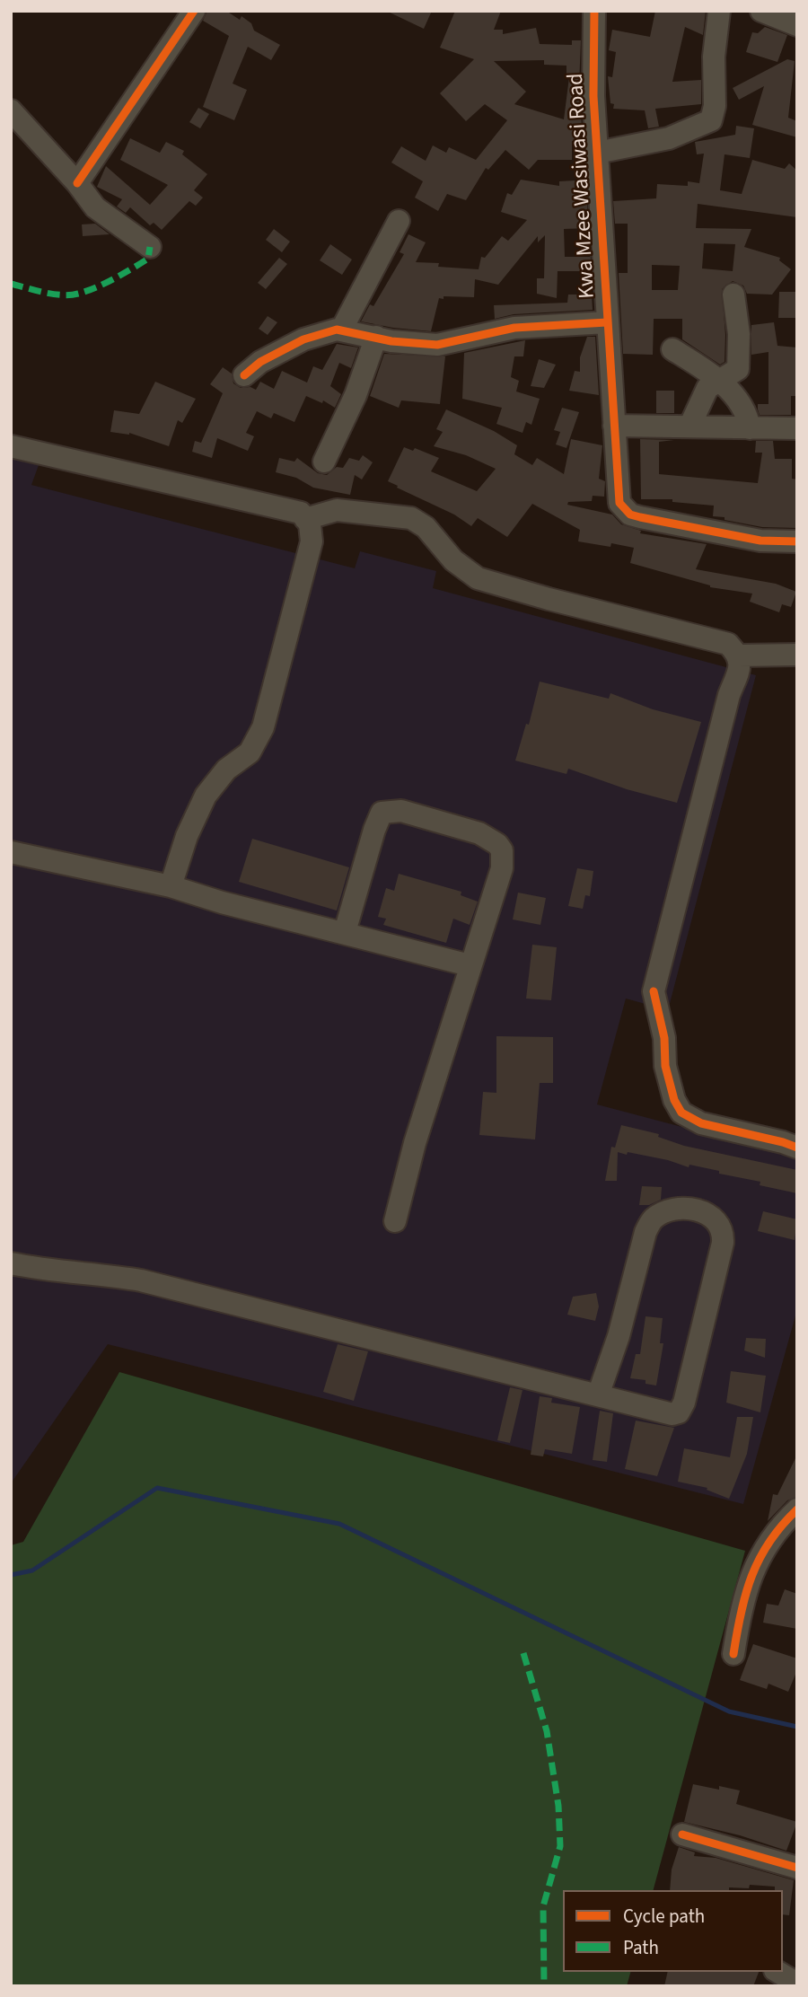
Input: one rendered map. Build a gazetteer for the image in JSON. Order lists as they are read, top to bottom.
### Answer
{
  "streets": {
    "street": ["Kwa Mzee Wasiwasi Road"]
  },
  "legend": ["Cycle path", "Path"]
}
